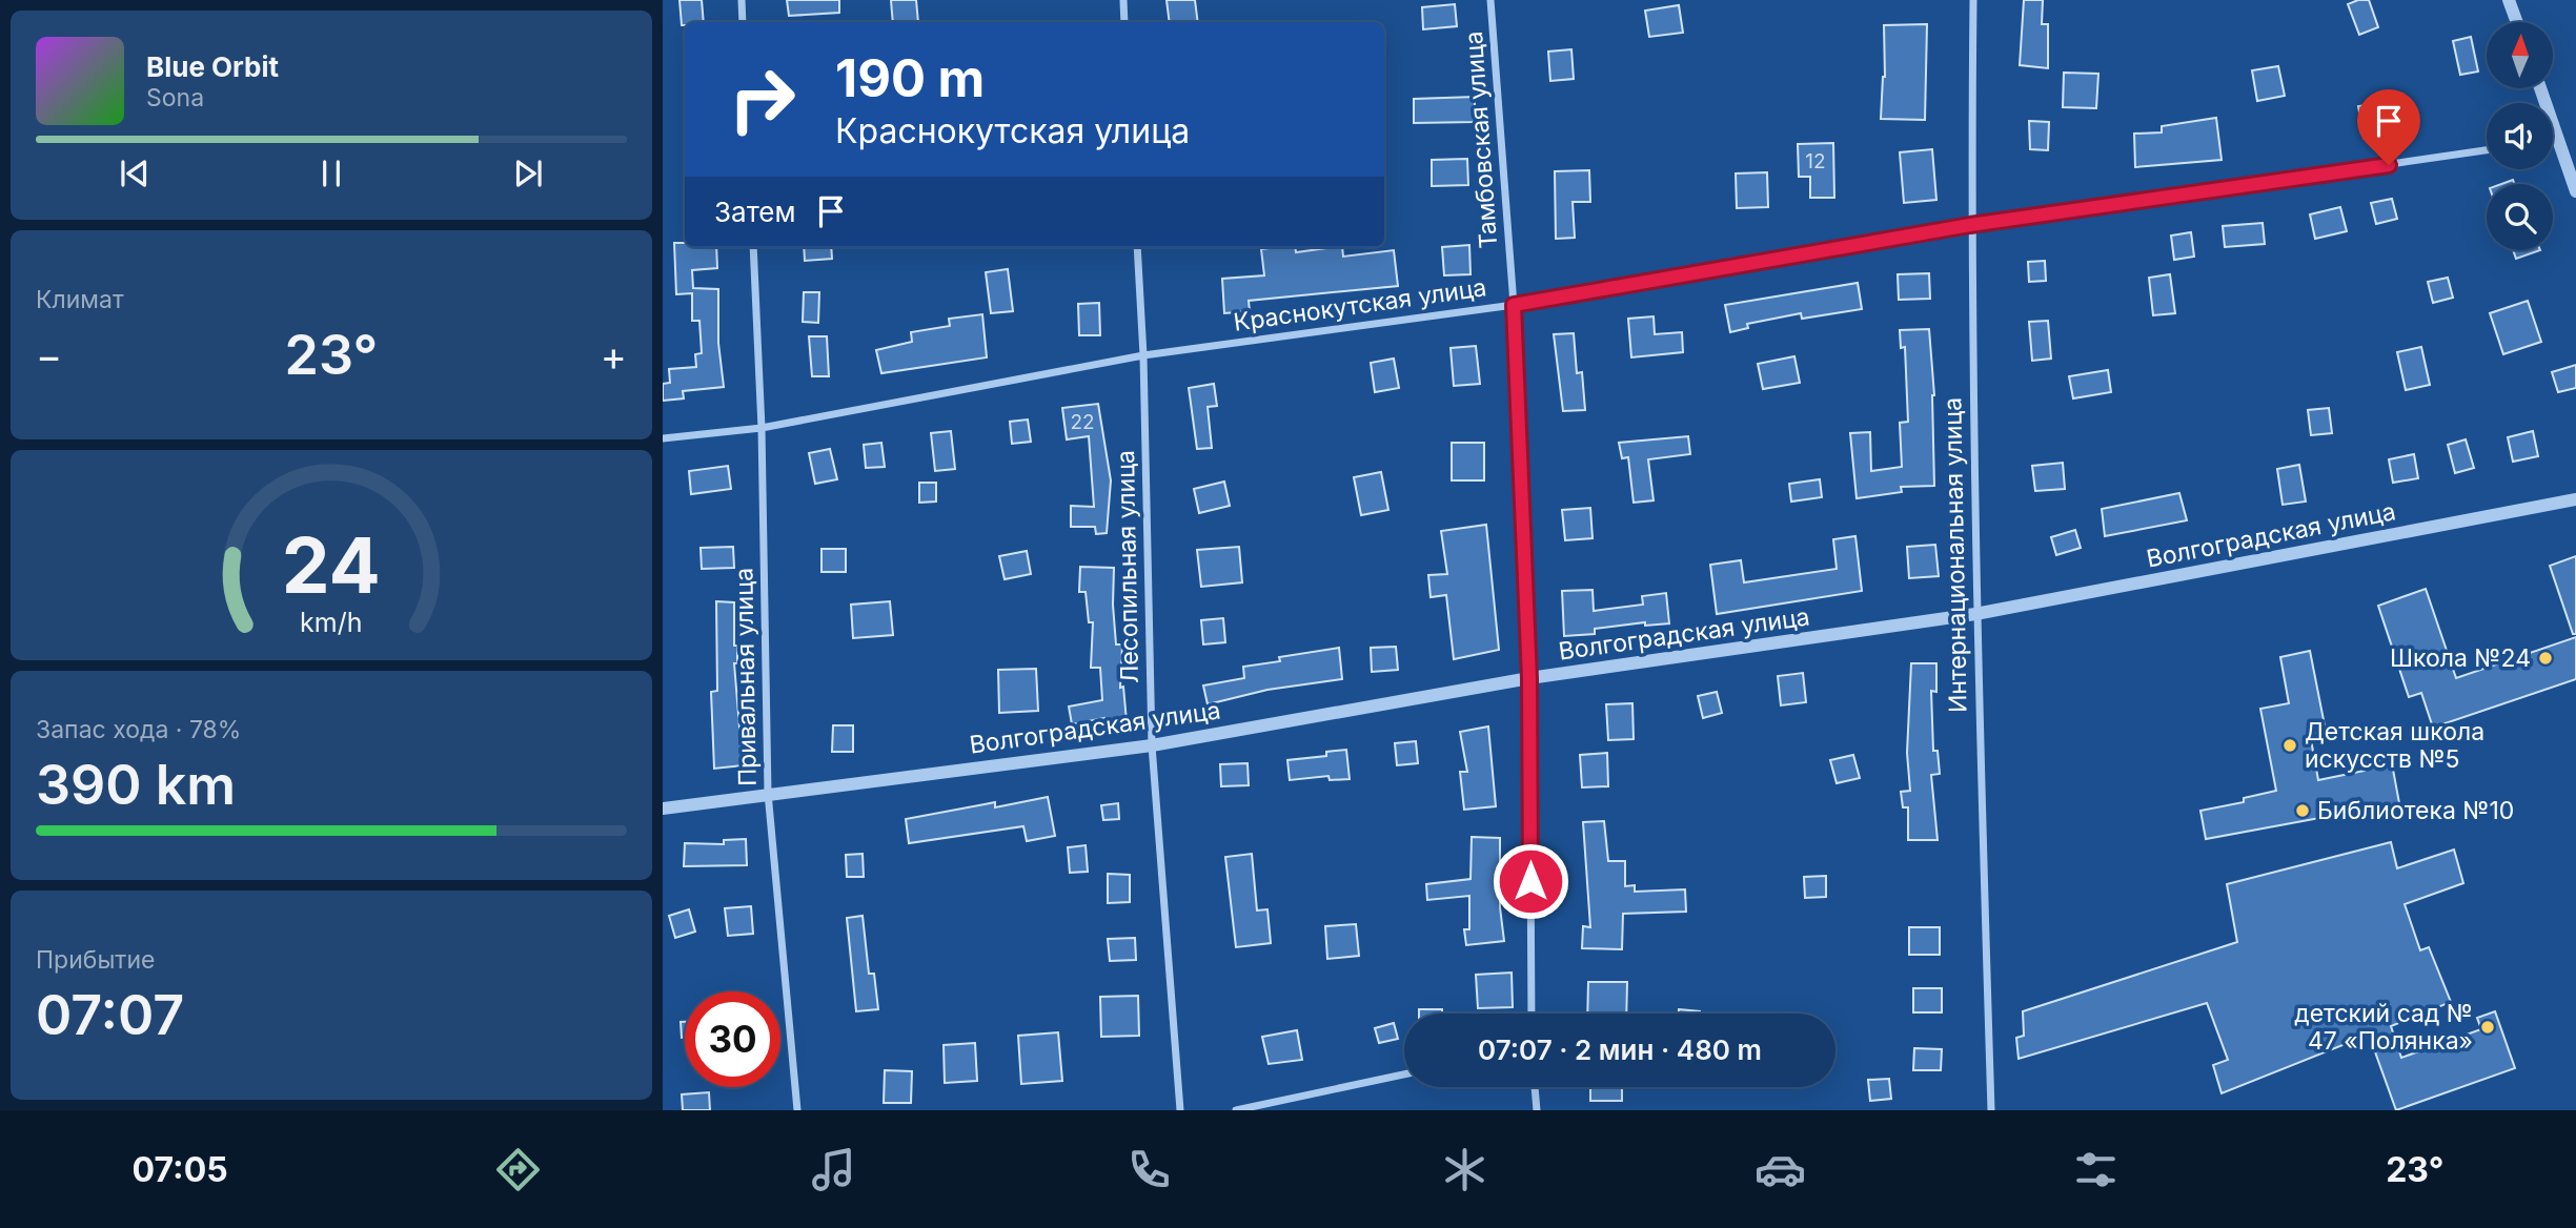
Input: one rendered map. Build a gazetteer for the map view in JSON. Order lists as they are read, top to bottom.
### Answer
{
  "streets": {
    "street": [
      "Тамбовская улица",
      "Краснокутская улица",
      "Волгоградская улица",
      "Интернациональная улица",
      "Лесопильная улица",
      "Привальная улица"
    ]
  },
  "crossings": [
    ["Тамбовская улица", "Краснокутская улица"],
    ["Тамбовская улица", "Волгоградская улица"],
    ["Краснокутская улица", "Интернациональная улица"],
    ["Краснокутская улица", "Лесопильная улица"],
    ["Краснокутская улица", "Привальная улица"],
    ["Волгоградская улица", "Интернациональная улица"],
    ["Волгоградская улица", "Лесопильная улица"],
    ["Волгоградская улица", "Привальная улица"]
  ],
  "places": [
    "Школа №24",
    "Детская школа искусств №5",
    "Библиотека №10",
    "детский сад № 47 «Полянка»"
  ],
  "house_numbers": ["12", "22"],
  "north": "top",
  "page": {
    "turn": ["190 m", "Краснокутская улица"],
    "song": ["Blue Orbit", "Sona"],
    "then": "Затем",
    "tile": [
      "Климат",
      ["Запас хода · 78%", "390 km"],
      ["Прибытие", "07:07"]
    ],
    "heat": ["−", "23°", "+"],
    "limit": "30",
    "trip": "07:07 · 2 мин · 480 m",
    "tabs": ["07:05", "23°"],
    "gauge": ["24", "km/h"]
  }
}
